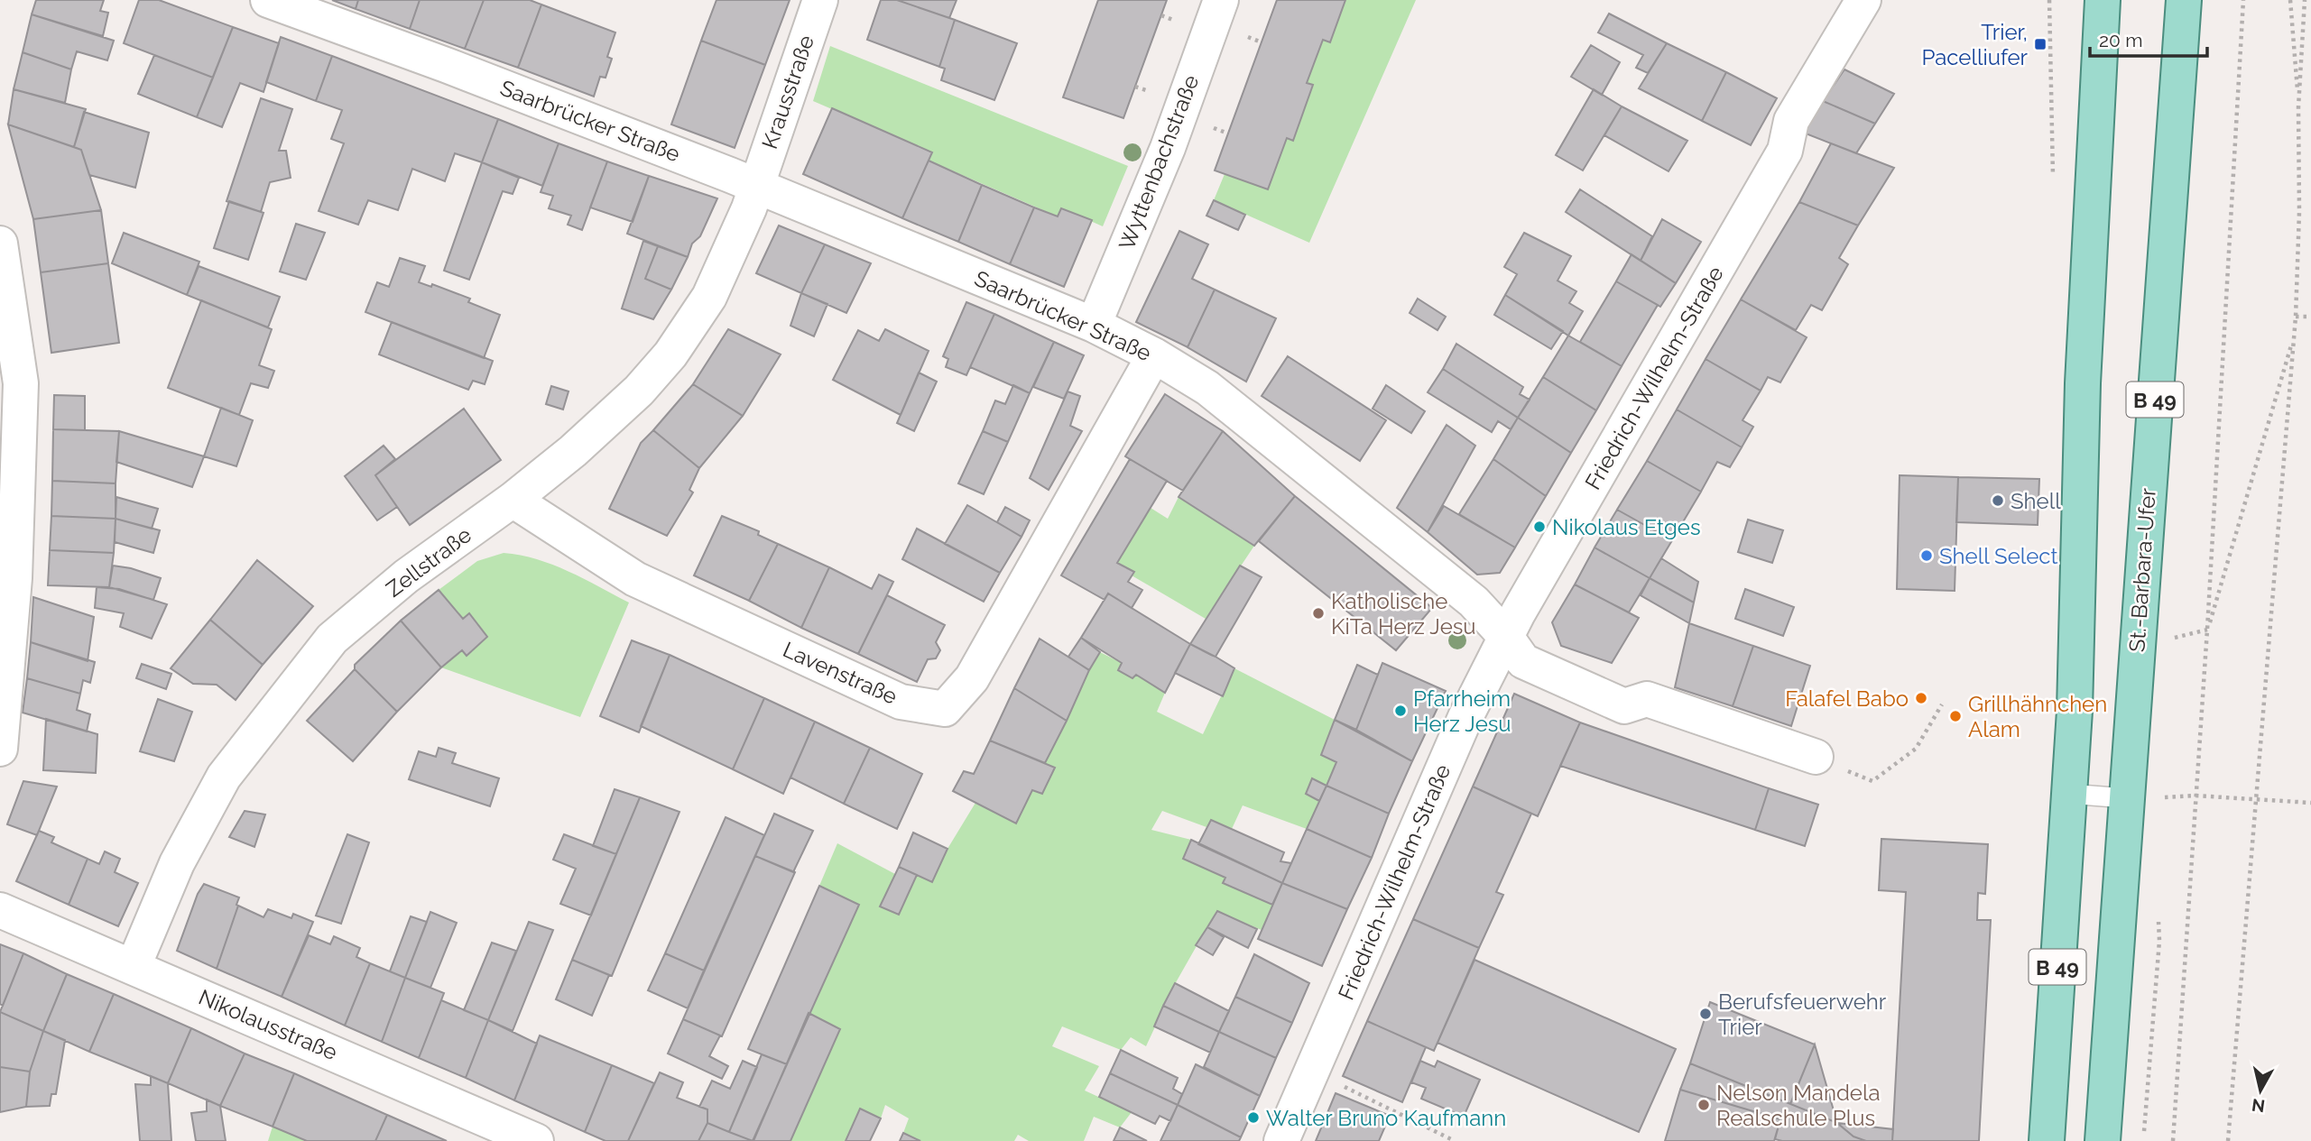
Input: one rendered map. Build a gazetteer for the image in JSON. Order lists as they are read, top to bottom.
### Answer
{
  "streets": {
    "main road": ["B 49", "St.-Barbara-Ufer"],
    "street": [
      "Krausstraße",
      "Saarbrücker Straße",
      "Wyttenbachstraße",
      "Friedrich-Wilhelm-Straße",
      "Zellstraße",
      "Lavenstraße",
      "Nikolausstraße"
    ]
  },
  "crossings": [
    ["Krausstraße", "Saarbrücker Straße"],
    ["Krausstraße", "Zellstraße"],
    ["Saarbrücker Straße", "Wyttenbachstraße"],
    ["Saarbrücker Straße", "Friedrich-Wilhelm-Straße"],
    ["Saarbrücker Straße", "Zellstraße"],
    ["Saarbrücker Straße", "Lavenstraße"],
    ["Zellstraße", "Lavenstraße"],
    ["Zellstraße", "Nikolausstraße"]
  ],
  "places": {
    "transit": ["Trier, Pacelliufer"],
    "other": [
      "Shell",
      "Nikolaus Etges",
      "Shell Select",
      "Katholische KiTa Herz Jesu",
      "Falafel Babo",
      "Pfarrheim Herz Jesu",
      "Grillhähnchen Alam",
      "Berufsfeuerwehr Trier",
      "Nelson Mandela Realschule Plus",
      "Walter Bruno Kaufmann"
    ]
  },
  "scale_bar": "20 m",
  "north": "bottom"
}
